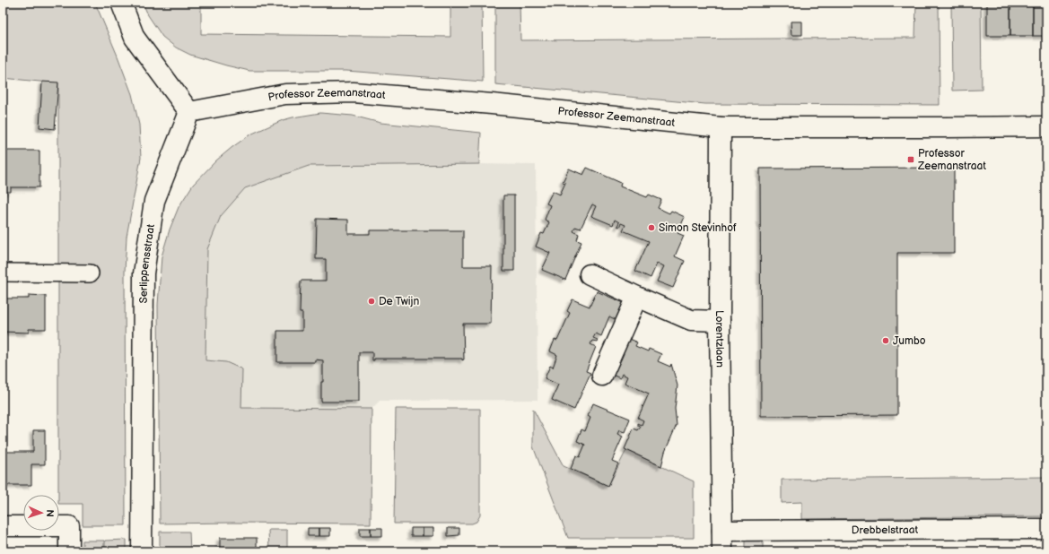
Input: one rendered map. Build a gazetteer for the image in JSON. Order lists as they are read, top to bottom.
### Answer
{
  "streets": {
    "street": [
      "Professor Zeemanstraat",
      "Serlippensstraat",
      "Lorentzlaan",
      "Drebbelstraat"
    ]
  },
  "crossings": [
    ["Professor Zeemanstraat", "Serlippensstraat"],
    ["Professor Zeemanstraat", "Lorentzlaan"],
    ["Lorentzlaan", "Drebbelstraat"]
  ],
  "places": {
    "transit": ["Professor Zeemanstraat"],
    "other": ["Simon Stevinhof", "De Twijn", "Jumbo"]
  },
  "north": "right"
}
